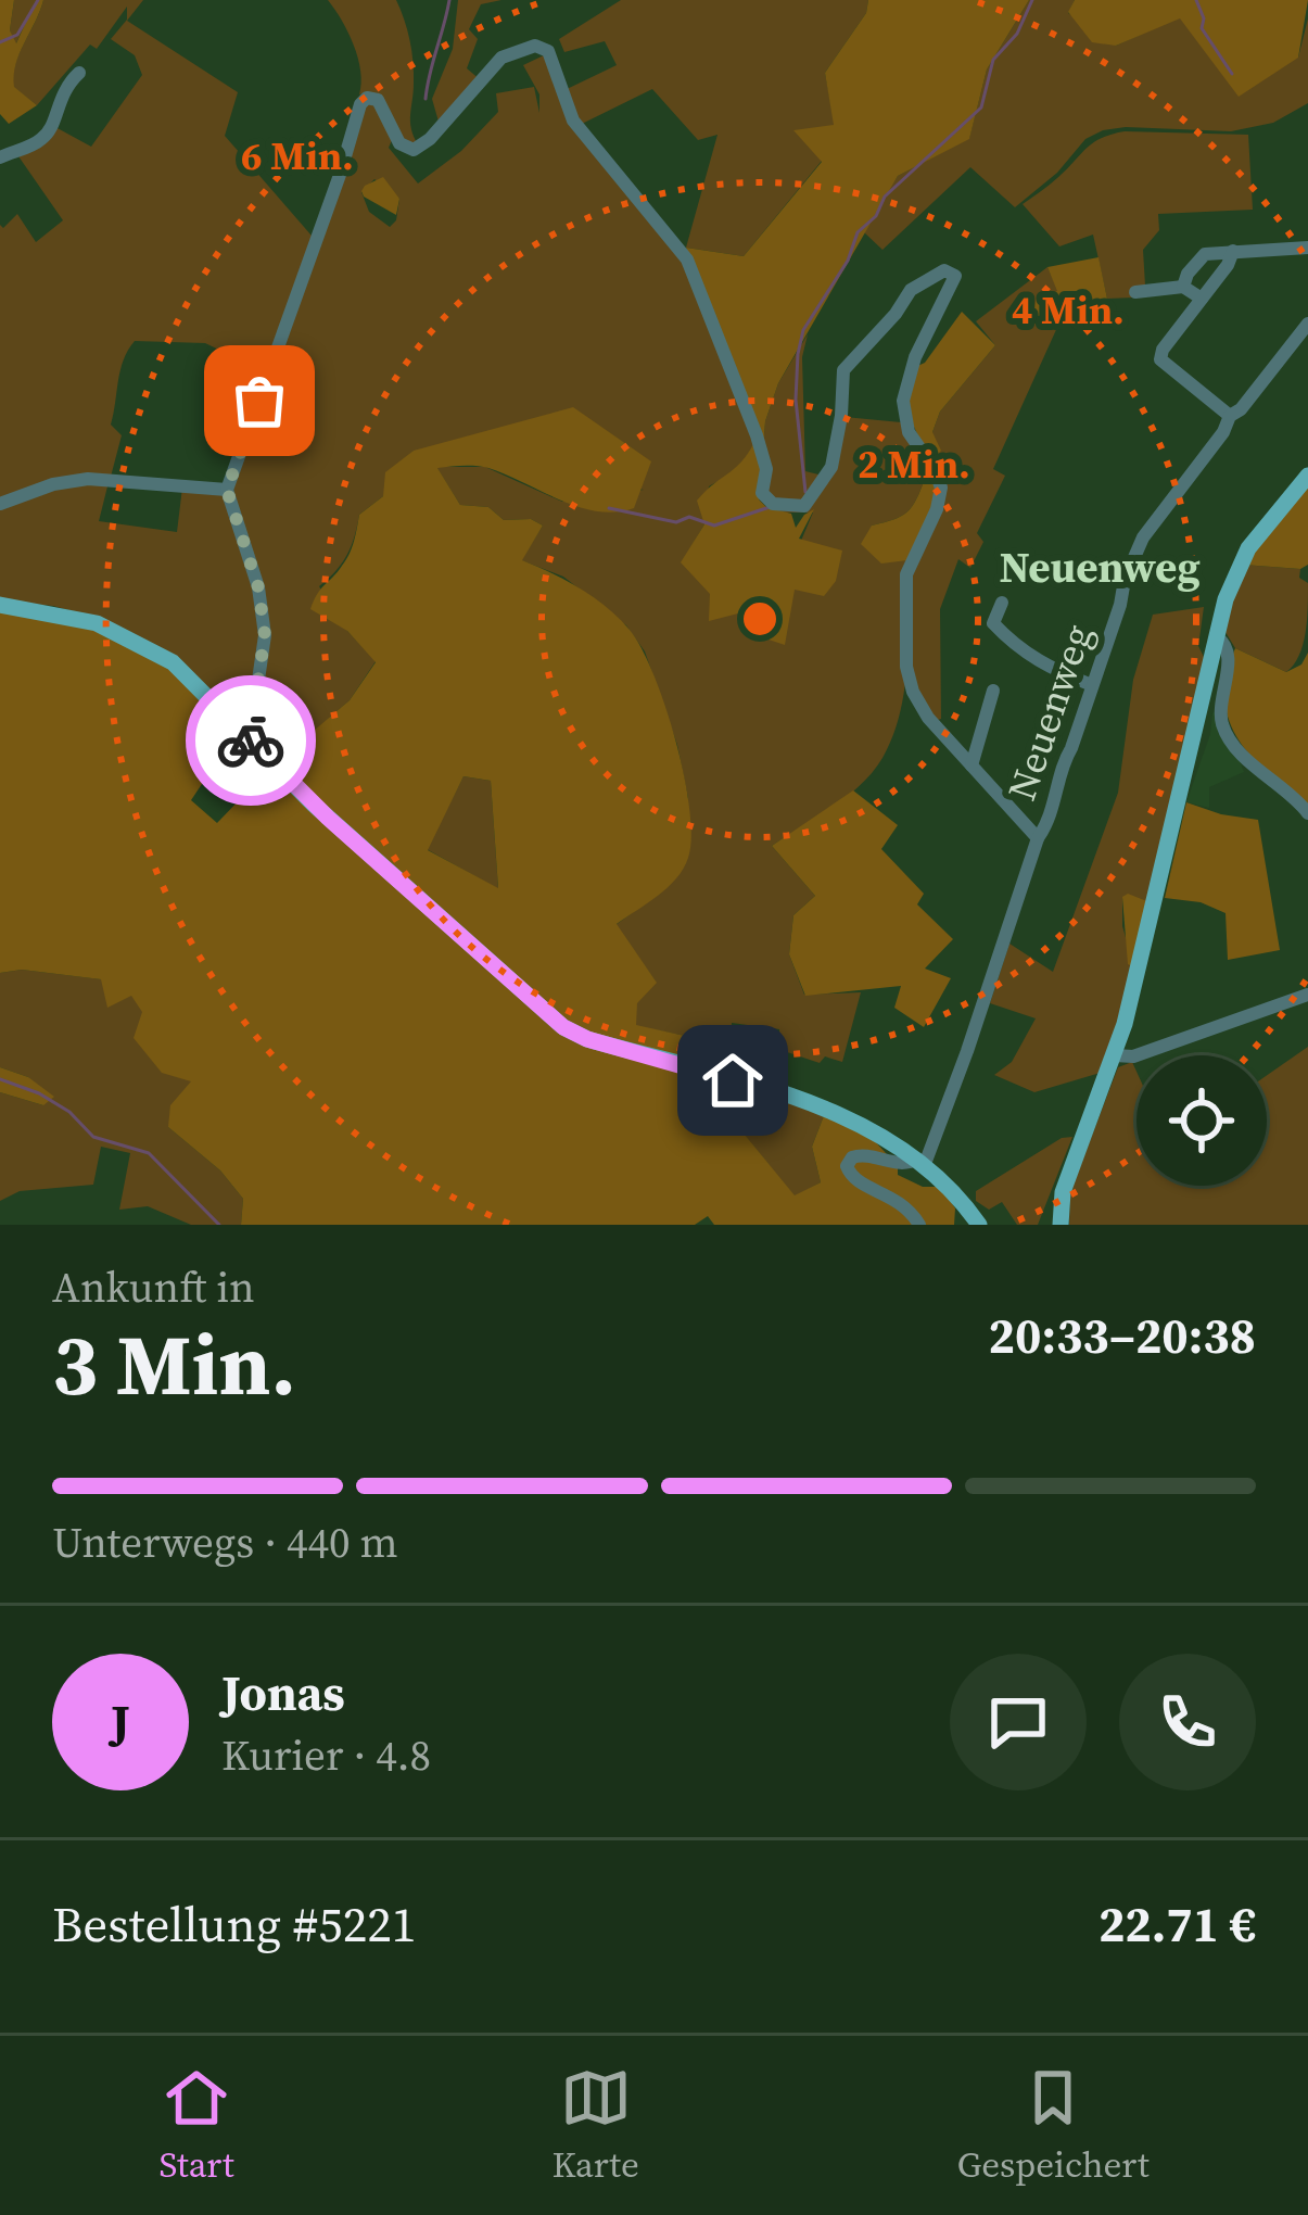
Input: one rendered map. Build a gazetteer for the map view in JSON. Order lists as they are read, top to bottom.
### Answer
{
  "streets": {
    "street": ["Neuenweg"]
  },
  "districts": ["Neuenweg"],
  "page": {
    "heading": ["3 Min.", "Ankunft in", "20:33–20:38"],
    "panel": [
      "Jonas",
      "Kurier · 4.8",
      "Bestellung #5221",
      "22.71 €"
    ],
    "bar": "Unterwegs · 440 m",
    "round": "J",
    "tabs": ["Start", "Karte", "Gespeichert"]
  },
  "rings": ["6 Min.", "4 Min.", "2 Min."]
}
